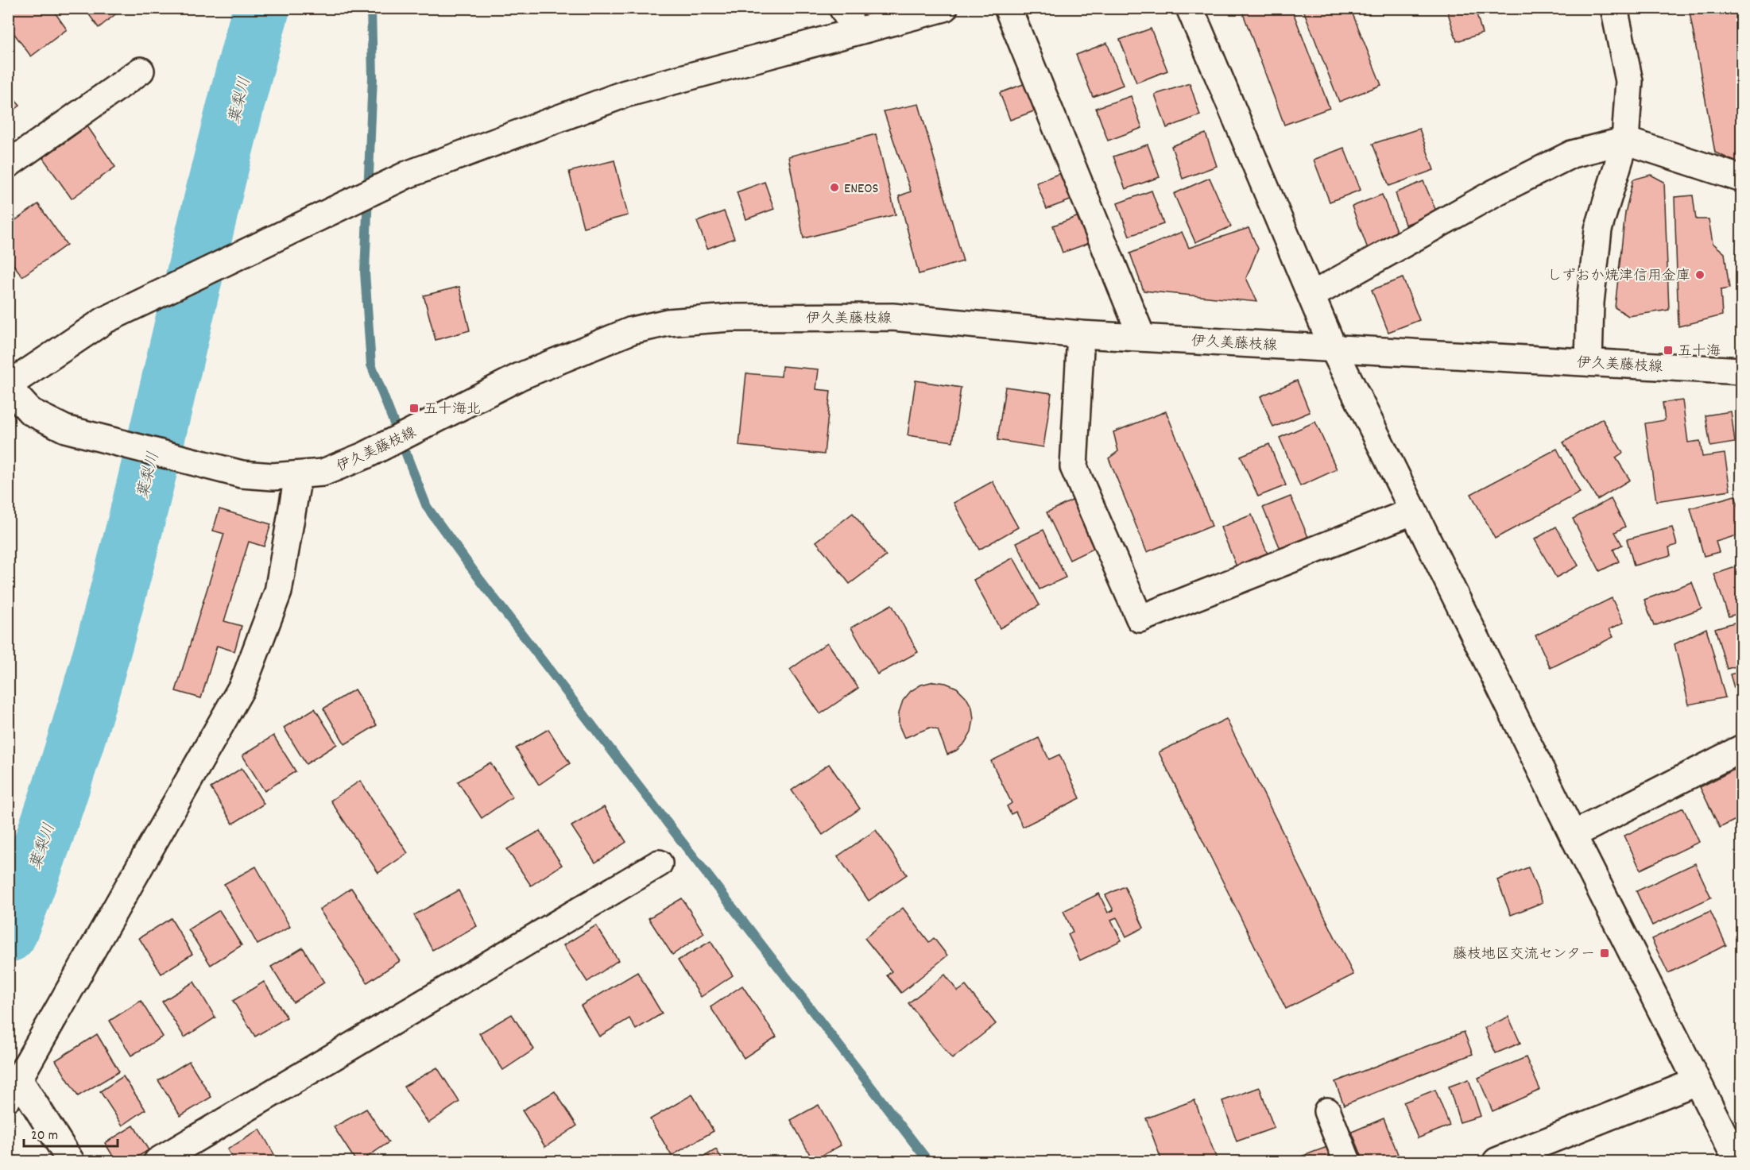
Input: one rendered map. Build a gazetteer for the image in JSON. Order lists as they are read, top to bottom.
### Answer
{
  "streets": {
    "street": ["伊久美藤枝線"]
  },
  "water": ["葉梨川"],
  "places": {
    "other": ["ENEOS", "しずおか焼津信用金庫"],
    "transit": ["五十海", "五十海北", "藤枝地区交流センター"]
  },
  "scale_bar": "20 m"
}
